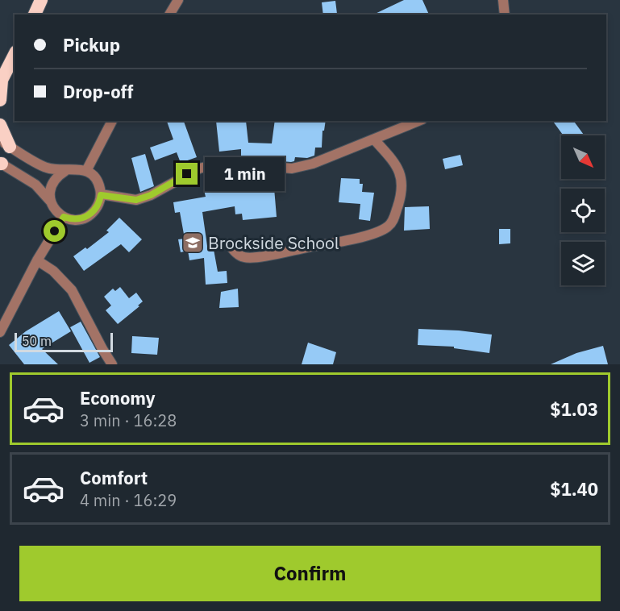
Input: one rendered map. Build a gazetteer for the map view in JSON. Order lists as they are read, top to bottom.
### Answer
{
  "places": {
    "school or university": ["Brockside School"]
  },
  "scale_bar": "50 m",
  "north": "bottom right",
  "page": {
    "banner": ["Pickup", "Drop-off"],
    "bubble": "1 min",
    "scale": "50 m",
    "list": [
      {
        "name": "Economy",
        "note": "3 min · 16:28",
        "value": "$1.03"
      },
      {
        "name": "Comfort",
        "note": "4 min · 16:29",
        "value": "$1.40"
      }
    ],
    "buttons": "Confirm"
  }
}
